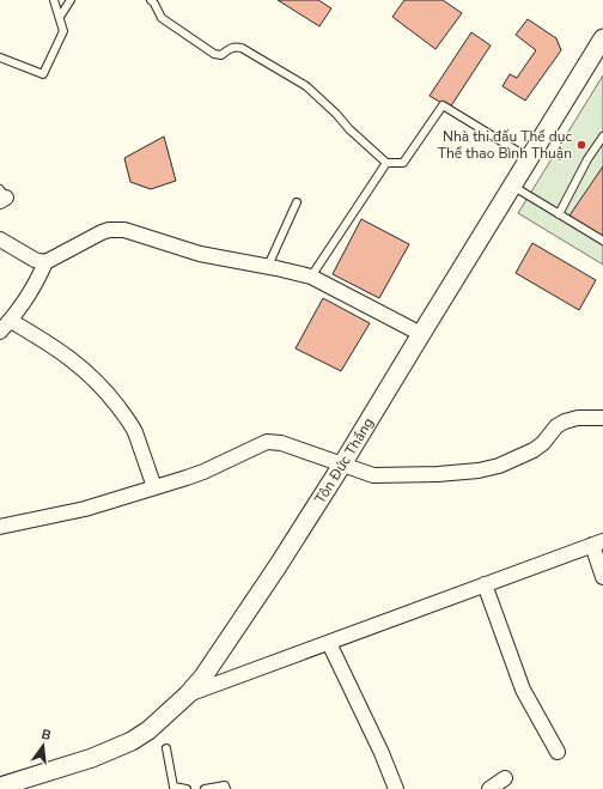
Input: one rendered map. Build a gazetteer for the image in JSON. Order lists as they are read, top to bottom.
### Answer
{
  "streets": {
    "street": ["Tôn Đức Thắng"]
  },
  "places": ["Nhà thi đấu Thể dục Thể thao Bình Thuận"],
  "north": "top"
}
